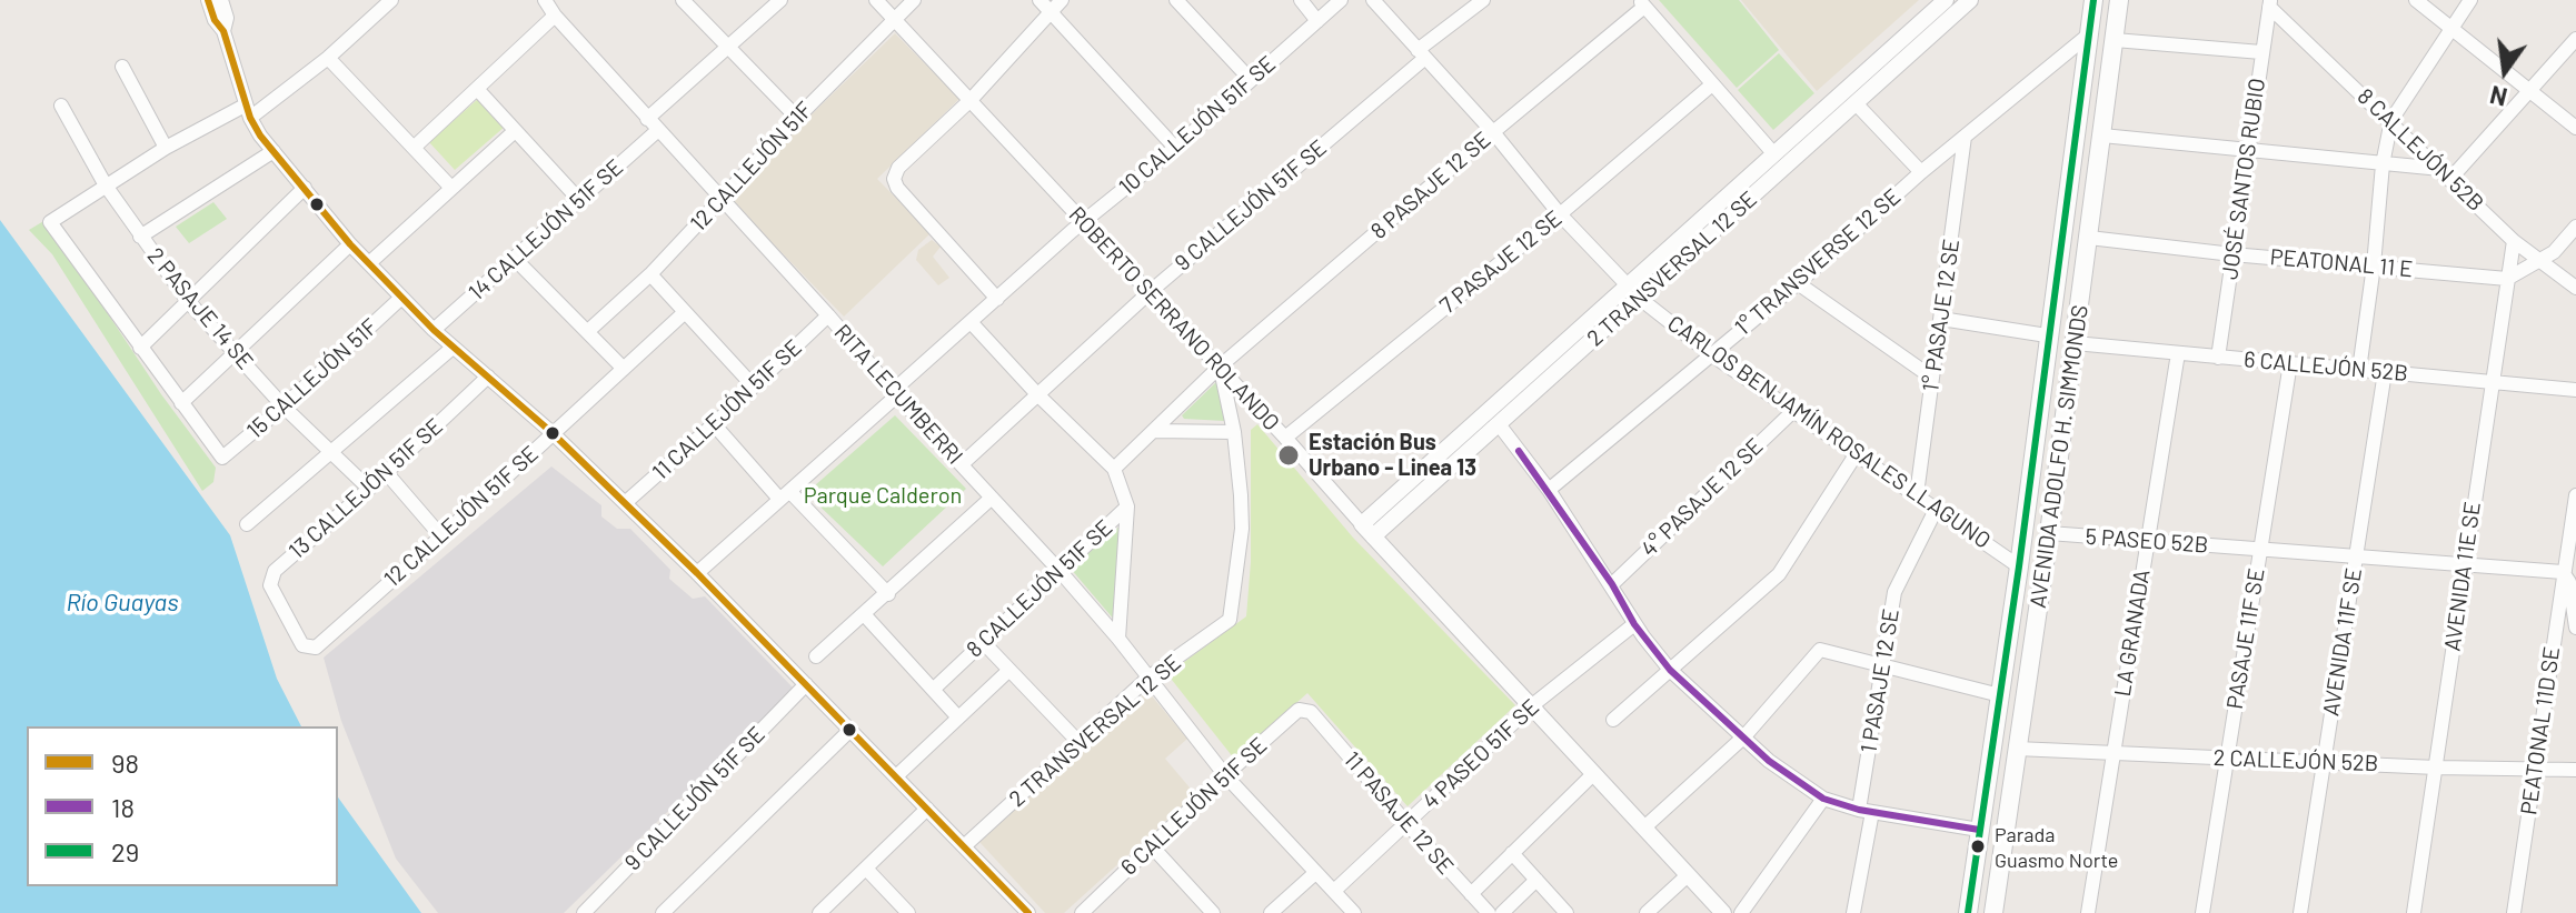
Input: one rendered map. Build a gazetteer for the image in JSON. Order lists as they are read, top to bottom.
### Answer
{
  "streets": {
    "main road": ["AVENIDA ADOLFO H. SIMMONDS"],
    "street": [
      "10 CALLEJÓN 51F SE",
      "8 CALLEJÓN 52B",
      "12 CALLEJÓN 51F",
      "JOSÉ SANTOS RUBIO",
      "8 PASAJE 12 SE",
      "9 CALLEJÓN 51F SE",
      "14 CALLEJÓN 51F SE",
      "7 PASAJE 12 SE",
      "1° TRANSVERSE 12 SE",
      "PEATONAL 11 E",
      "2 TRANSVERSAL 12 SE",
      "2 PASAJE 14 SE",
      "1° PASAJE 12 SE",
      "ROBERTO SERRANO ROLANDO",
      "6 CALLEJÓN 52B",
      "15 CALLEJÓN 51F",
      "RITA LECUMBERRI",
      "11 CALLEJÓN 51F SE",
      "CARLOS BENJAMÍN ROSALES LLAGUNO",
      "13 CALLEJÓN 51F SE",
      "4° PASAJE 12 SE",
      "12 CALLEJÓN 51F SE",
      "5 PASEO 52B",
      "AVENIDA 11E SE",
      "8 CALLEJÓN 51F SE",
      "LA GRANADA",
      "PASAJE 11F SE",
      "AVENIDA 11F SE",
      "1 PASAJE 12 SE",
      "PEATONAL 11D SE",
      "4 PASEO 51F SE",
      "2 CALLEJÓN 52B",
      "6 CALLEJÓN 51F SE",
      "11 PASAJE 12 SE"
    ]
  },
  "crossings": [
    ["10 CALLEJÓN 51F SE", "ROBERTO SERRANO ROLANDO"],
    ["10 CALLEJÓN 51F SE", "RITA LECUMBERRI"],
    ["8 CALLEJÓN 52B", "JOSÉ SANTOS RUBIO"],
    ["8 CALLEJÓN 52B", "AVENIDA 11E SE"],
    ["12 CALLEJÓN 51F", "ROBERTO SERRANO ROLANDO"],
    ["12 CALLEJÓN 51F", "RITA LECUMBERRI"],
    ["JOSÉ SANTOS RUBIO", "PEATONAL 11 E"],
    ["JOSÉ SANTOS RUBIO", "6 CALLEJÓN 52B"],
    ["8 PASAJE 12 SE", "ROBERTO SERRANO ROLANDO"],
    ["8 PASAJE 12 SE", "CARLOS BENJAMÍN ROSALES LLAGUNO"],
    ["9 CALLEJÓN 51F SE", "ROBERTO SERRANO ROLANDO"],
    ["9 CALLEJÓN 51F SE", "RITA LECUMBERRI"],
    ["9 CALLEJÓN 51F SE", "CARLOS BENJAMÍN ROSALES LLAGUNO"],
    ["14 CALLEJÓN 51F SE", "RITA LECUMBERRI"],
    ["7 PASAJE 12 SE", "ROBERTO SERRANO ROLANDO"],
    ["7 PASAJE 12 SE", "CARLOS BENJAMÍN ROSALES LLAGUNO"],
    ["1° TRANSVERSE 12 SE", "1° PASAJE 12 SE"],
    ["1° TRANSVERSE 12 SE", "CARLOS BENJAMÍN ROSALES LLAGUNO"],
    ["1° TRANSVERSE 12 SE", "AVENIDA ADOLFO H. SIMMONDS"],
    ["PEATONAL 11 E", "AVENIDA ADOLFO H. SIMMONDS"],
    ["PEATONAL 11 E", "AVENIDA 11E SE"],
    ["2 TRANSVERSAL 12 SE", "ROBERTO SERRANO ROLANDO"],
    ["2 TRANSVERSAL 12 SE", "RITA LECUMBERRI"],
    ["2 TRANSVERSAL 12 SE", "CARLOS BENJAMÍN ROSALES LLAGUNO"],
    ["2 PASAJE 14 SE", "15 CALLEJÓN 51F"],
    ["2 PASAJE 14 SE", "13 CALLEJÓN 51F SE"],
    ["1° PASAJE 12 SE", "CARLOS BENJAMÍN ROSALES LLAGUNO"],
    ["ROBERTO SERRANO ROLANDO", "4 PASEO 51F SE"],
    ["6 CALLEJÓN 52B", "AVENIDA ADOLFO H. SIMMONDS"],
    ["6 CALLEJÓN 52B", "AVENIDA 11E SE"],
    ["6 CALLEJÓN 52B", "LA GRANADA"],
    ["6 CALLEJÓN 52B", "PASAJE 11F SE"],
    ["6 CALLEJÓN 52B", "AVENIDA 11F SE"],
    ["RITA LECUMBERRI", "11 CALLEJÓN 51F SE"],
    ["RITA LECUMBERRI", "8 CALLEJÓN 51F SE"],
    ["RITA LECUMBERRI", "4 PASEO 51F SE"],
    ["RITA LECUMBERRI", "6 CALLEJÓN 51F SE"],
    ["CARLOS BENJAMÍN ROSALES LLAGUNO", "AVENIDA ADOLFO H. SIMMONDS"],
    ["CARLOS BENJAMÍN ROSALES LLAGUNO", "4° PASAJE 12 SE"],
    ["CARLOS BENJAMÍN ROSALES LLAGUNO", "1 PASAJE 12 SE"],
    ["AVENIDA ADOLFO H. SIMMONDS", "5 PASEO 52B"],
    ["AVENIDA ADOLFO H. SIMMONDS", "2 CALLEJÓN 52B"],
    ["13 CALLEJÓN 51F SE", "12 CALLEJÓN 51F SE"],
    ["5 PASEO 52B", "AVENIDA 11E SE"],
    ["5 PASEO 52B", "LA GRANADA"],
    ["5 PASEO 52B", "PASAJE 11F SE"],
    ["5 PASEO 52B", "AVENIDA 11F SE"],
    ["5 PASEO 52B", "PEATONAL 11D SE"],
    ["AVENIDA 11E SE", "2 CALLEJÓN 52B"],
    ["LA GRANADA", "2 CALLEJÓN 52B"],
    ["PASAJE 11F SE", "2 CALLEJÓN 52B"],
    ["AVENIDA 11F SE", "2 CALLEJÓN 52B"],
    ["PEATONAL 11D SE", "2 CALLEJÓN 52B"],
    ["4 PASEO 51F SE", "11 PASAJE 12 SE"],
    ["6 CALLEJÓN 51F SE", "11 PASAJE 12 SE"]
  ],
  "water": ["Río Guayas"],
  "parks": ["Parque Calderon"],
  "places": ["Estación Bus Urbano - Linea 13", "Parada Guasmo Norte"],
  "lines": ["transit line 98", "transit line 29", "transit line 18"],
  "legend": ["98", "18", "29"],
  "north": "bottom"
}
